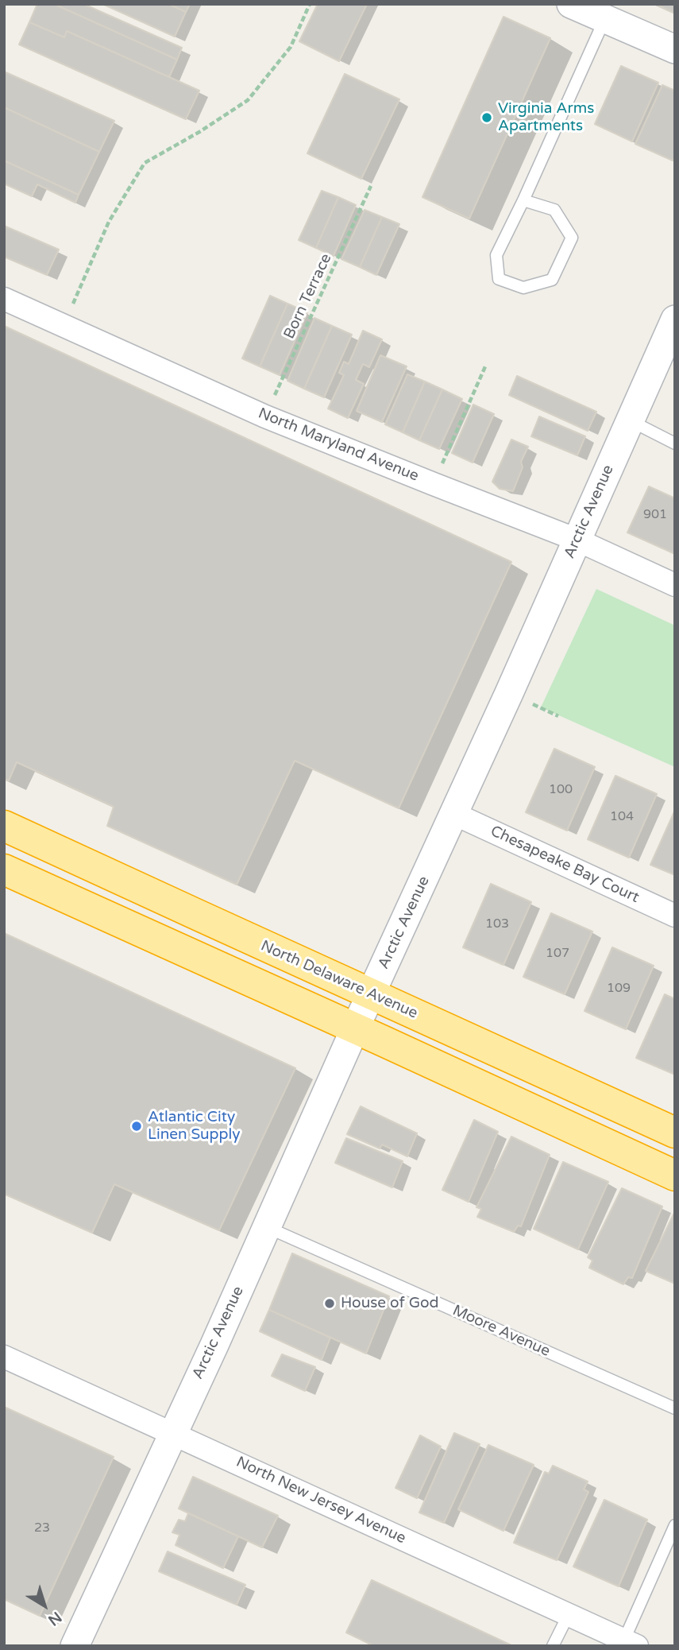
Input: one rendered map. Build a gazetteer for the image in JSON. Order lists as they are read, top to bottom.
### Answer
{
  "streets": {
    "highway": ["North Delaware Avenue"],
    "street": [
      "North Maryland Avenue",
      "Arctic Avenue",
      "Chesapeake Bay Court",
      "North New Jersey Avenue"
    ],
    "lane": ["Moore Avenue"],
    "path": ["Born Terrace"]
  },
  "crossings": [
    ["Born Terrace", "North Maryland Avenue"],
    ["North Maryland Avenue", "Arctic Avenue"],
    ["Arctic Avenue", "Chesapeake Bay Court"],
    ["Arctic Avenue", "North Delaware Avenue"],
    ["Arctic Avenue", "Moore Avenue"],
    ["Arctic Avenue", "North New Jersey Avenue"]
  ],
  "places": ["Virginia Arms Apartments", "Atlantic City Linen Supply", "House of God"],
  "house_numbers": [
    "901",
    "100",
    "104",
    "103",
    "107",
    "109",
    "23"
  ],
  "north": "bottom right"
}
